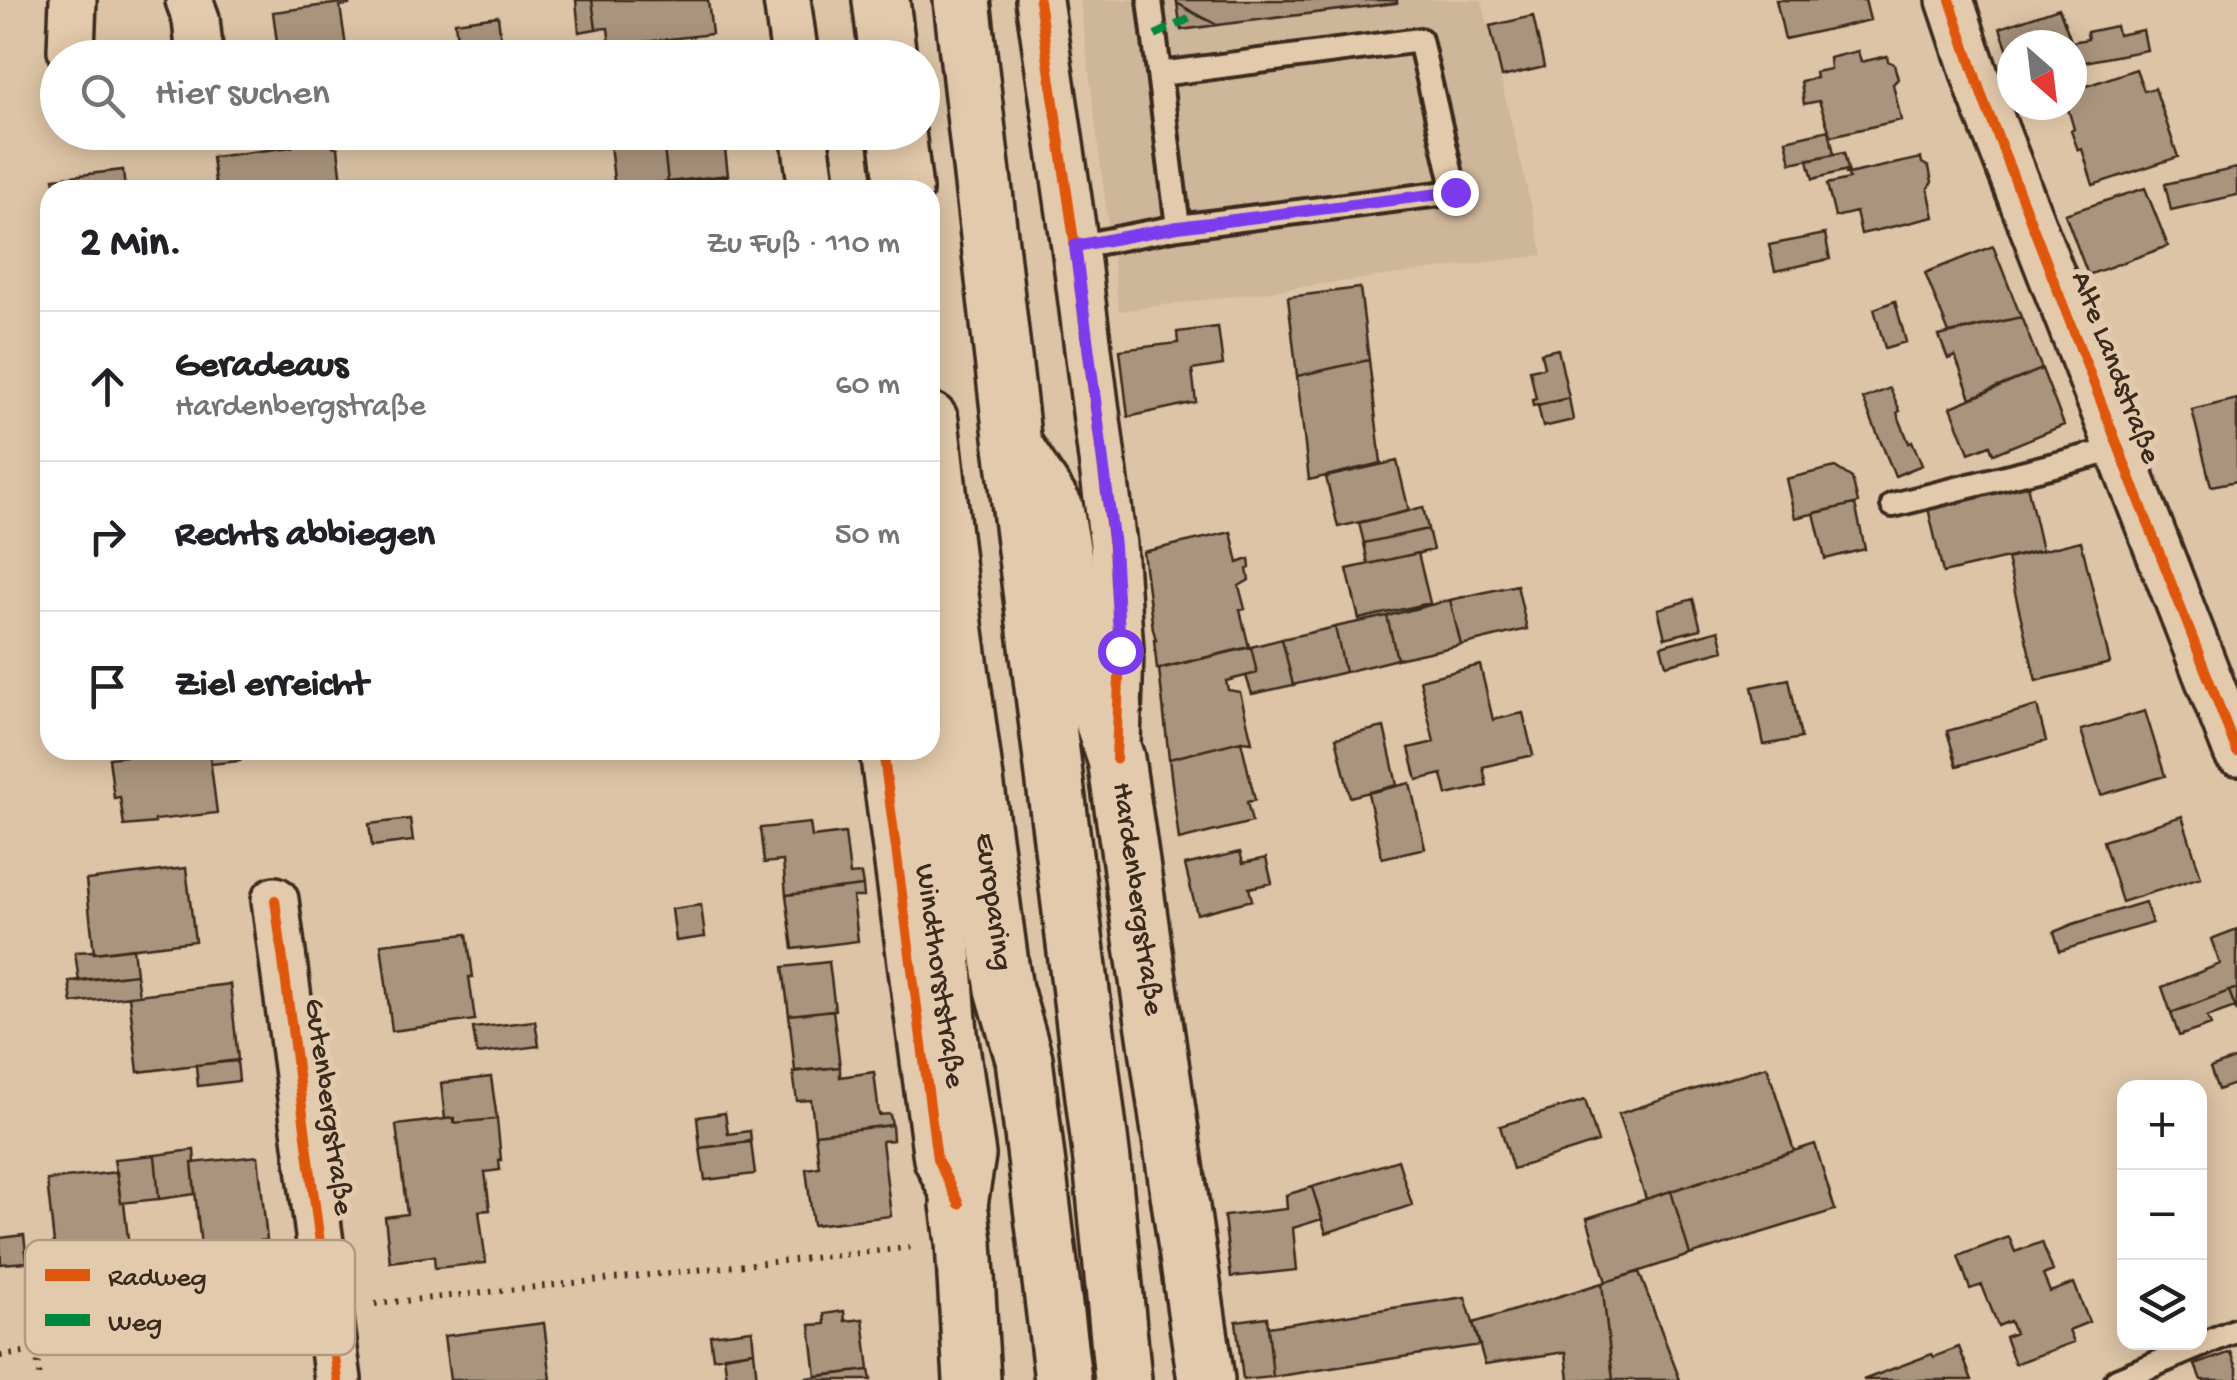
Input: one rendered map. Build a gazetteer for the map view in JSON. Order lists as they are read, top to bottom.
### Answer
{
  "streets": {
    "main road": ["Hardenbergstraße", "Europaring", "Windthorststraße"],
    "street": ["Alte Landstraße", "Gutenbergstraße"]
  },
  "legend": ["Radweg", "Weg"],
  "north": "bottom right",
  "page": {
    "search": "Hier suchen",
    "heading": ["2 Min.", "Zu Fuß · 110 m"],
    "list": [
      ["Geradeaus", "Hardenbergstraße", "60 m"],
      ["Rechts abbiegen", "50 m"],
      "Ziel erreicht"
    ],
    "map_buttons": ["+", "−"]
  }
}
